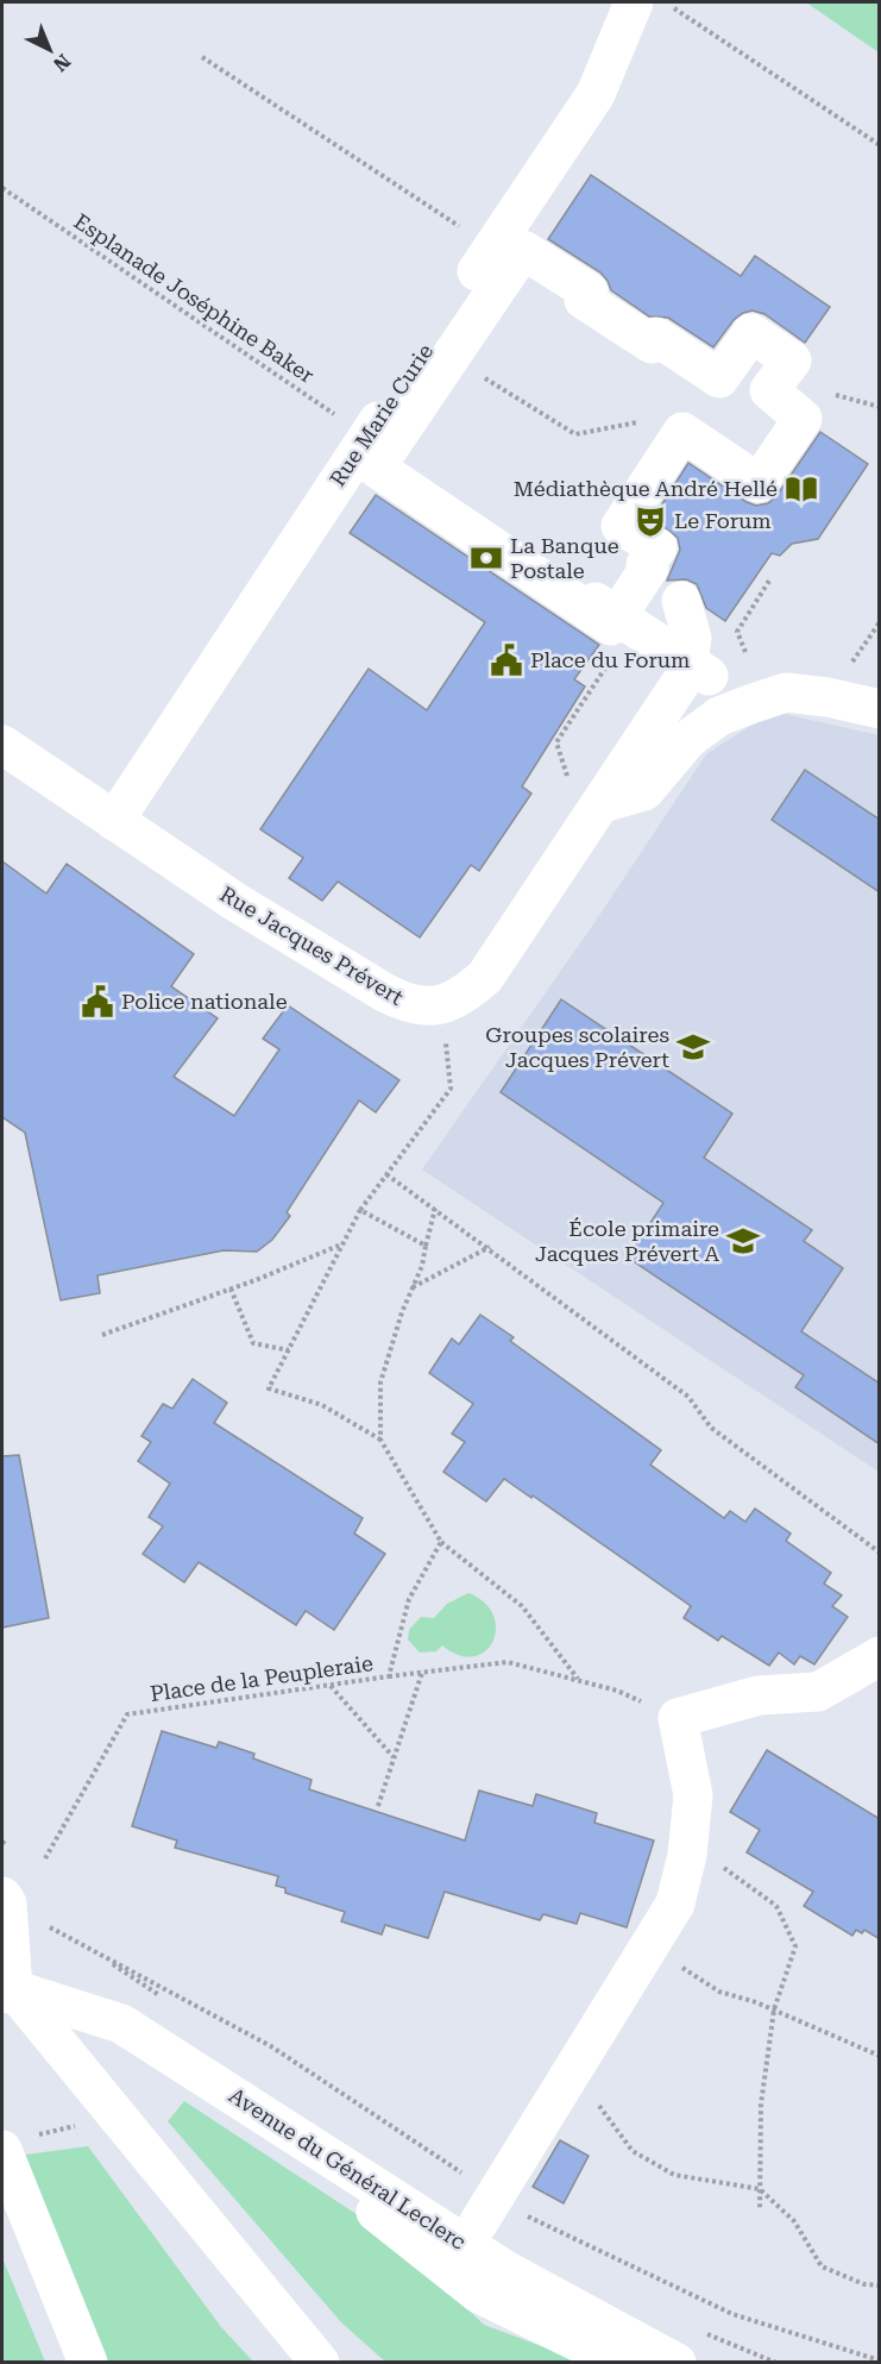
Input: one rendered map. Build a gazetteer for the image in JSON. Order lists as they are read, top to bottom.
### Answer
{
  "streets": {
    "main road": ["Rue Marie Curie", "Rue Jacques Prévert", "Avenue du Général Leclerc"],
    "path": ["Esplanade Joséphine Baker", "Place de la Peupleraie"]
  },
  "crossings": [
    ["Esplanade Joséphine Baker", "Rue Marie Curie"],
    ["Rue Marie Curie", "Rue Jacques Prévert"]
  ],
  "places": {
    "library": ["Médiathèque André Hellé"],
    "theatre": ["Le Forum"],
    "bank": ["La Banque Postale"],
    "public building": ["Place du Forum", "Police nationale"],
    "school or university": ["Groupes scolaires Jacques Prévert", "École primaire Jacques Prévert A"]
  },
  "north": "bottom right"
}
